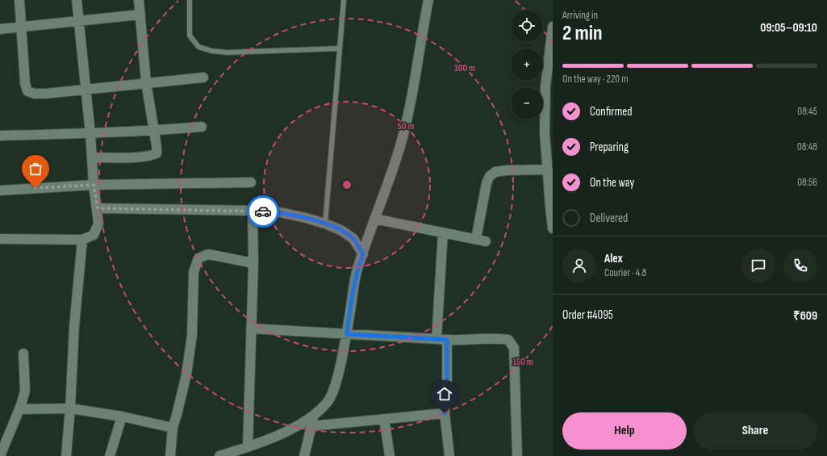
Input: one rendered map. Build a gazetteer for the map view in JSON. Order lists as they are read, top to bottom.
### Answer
{
  "page": {
    "heading": ["2 min", "Arriving in", "09:05–09:10"],
    "panel": [
      "Alex",
      "Courier · 4.8",
      "Order #4095",
      "₹609"
    ],
    "map_buttons": ["+", "−"],
    "bar": "On the way · 220 m",
    "list": [
      ["Confirmed", "08:45"],
      ["Preparing", "08:48"],
      ["On the way", "08:56"],
      "Delivered"
    ],
    "buttons": ["Help", "Share"]
  },
  "rings": ["100 m", "50 m", "150 m"]
}
